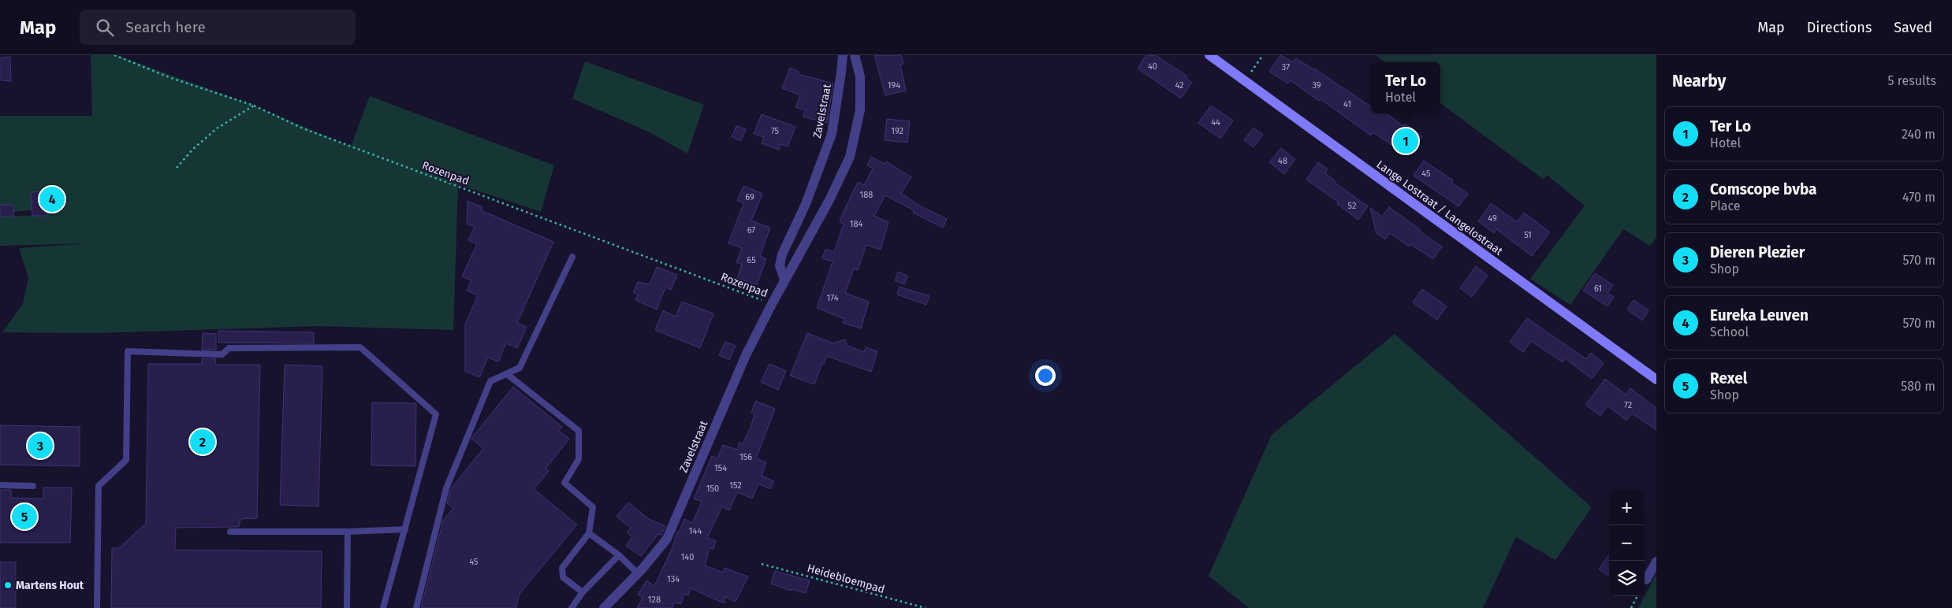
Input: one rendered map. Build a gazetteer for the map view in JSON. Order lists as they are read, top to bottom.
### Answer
{
  "streets": {
    "street": ["Zavelstraat", "Lange Lostraat / Langelostraat"],
    "path": ["Rozenpad", "Heidebloempad"]
  },
  "crossings": [
    ["Zavelstraat", "Rozenpad"]
  ],
  "places": ["Martens Hout"],
  "house_numbers": [
    "40",
    "37",
    "194",
    "42",
    "39",
    "41",
    "44",
    "75",
    "192",
    "48",
    "45",
    "188",
    "69",
    "52",
    "49",
    "184",
    "67",
    "51",
    "65",
    "61",
    "174",
    "72",
    "156",
    "154",
    "152",
    "150",
    "144",
    "140",
    "45",
    "134",
    "128"
  ],
  "page": {
    "header": "Map",
    "search": "Search here",
    "nav": ["Map", "Directions", "Saved"],
    "heading": ["Nearby", "5 results"],
    "popup": ["Ter Lo", "Hotel"],
    "list": [
      {
        "mark": "1",
        "name": "Ter Lo",
        "note": "Hotel",
        "value": "240 m"
      },
      {
        "mark": "2",
        "name": "Comscope bvba",
        "note": "Place",
        "value": "470 m"
      },
      {
        "mark": "3",
        "name": "Dieren Plezier",
        "note": "Shop",
        "value": "570 m"
      },
      {
        "mark": "4",
        "name": "Eureka Leuven",
        "note": "School",
        "value": "570 m"
      },
      {
        "mark": "5",
        "name": "Rexel",
        "note": "Shop",
        "value": "580 m"
      }
    ],
    "pins": [
      "1",
      "4",
      "2",
      "3",
      "5"
    ],
    "map_buttons": ["+", "−"]
  }
}
